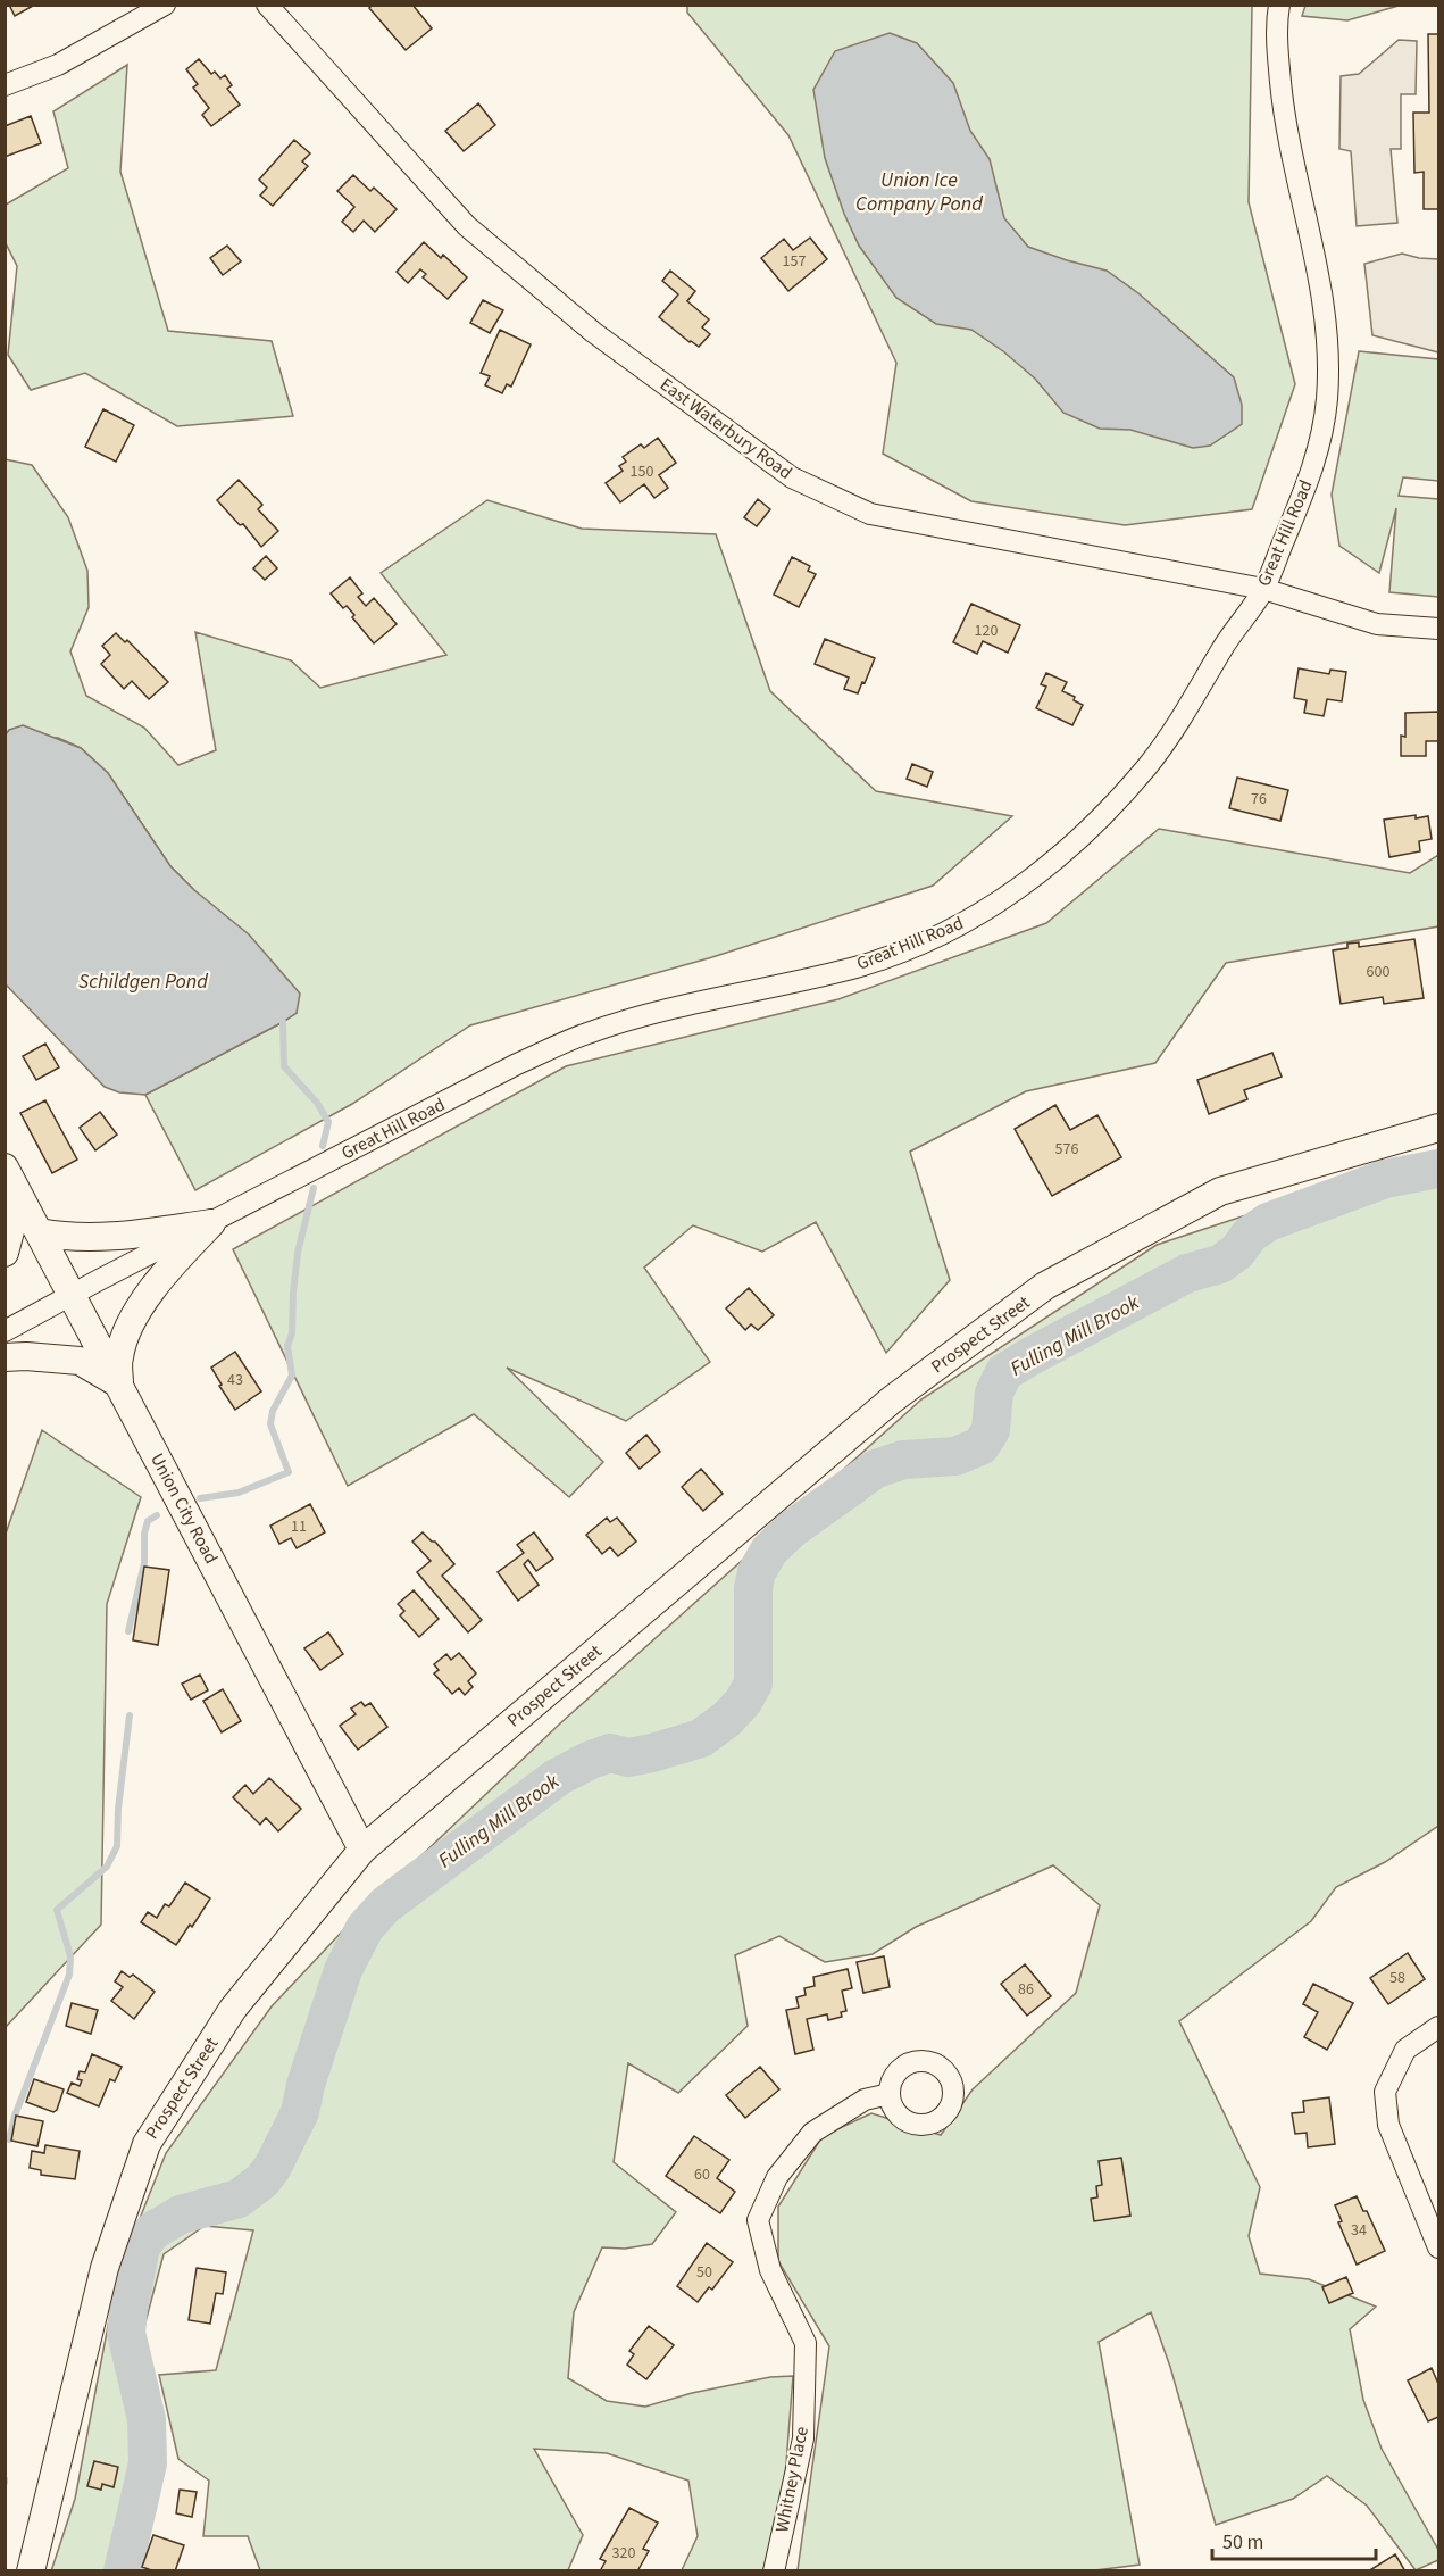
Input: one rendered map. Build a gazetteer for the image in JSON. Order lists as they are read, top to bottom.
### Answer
{
  "streets": {
    "main road": ["Prospect Street", "Union City Road"],
    "street": ["East Waterbury Road", "Great Hill Road", "Whitney Place"]
  },
  "crossings": [
    ["East Waterbury Road", "Great Hill Road"],
    ["Great Hill Road", "Union City Road"],
    ["Prospect Street", "Union City Road"]
  ],
  "water": ["Union Ice Company Pond", "Schildgen Pond", "Fulling Mill Brook"],
  "house_numbers": [
    "157",
    "150",
    "120",
    "76",
    "600",
    "576",
    "43",
    "11",
    "58",
    "86",
    "60",
    "34",
    "50",
    "320"
  ],
  "scale_bar": "50 m"
}
